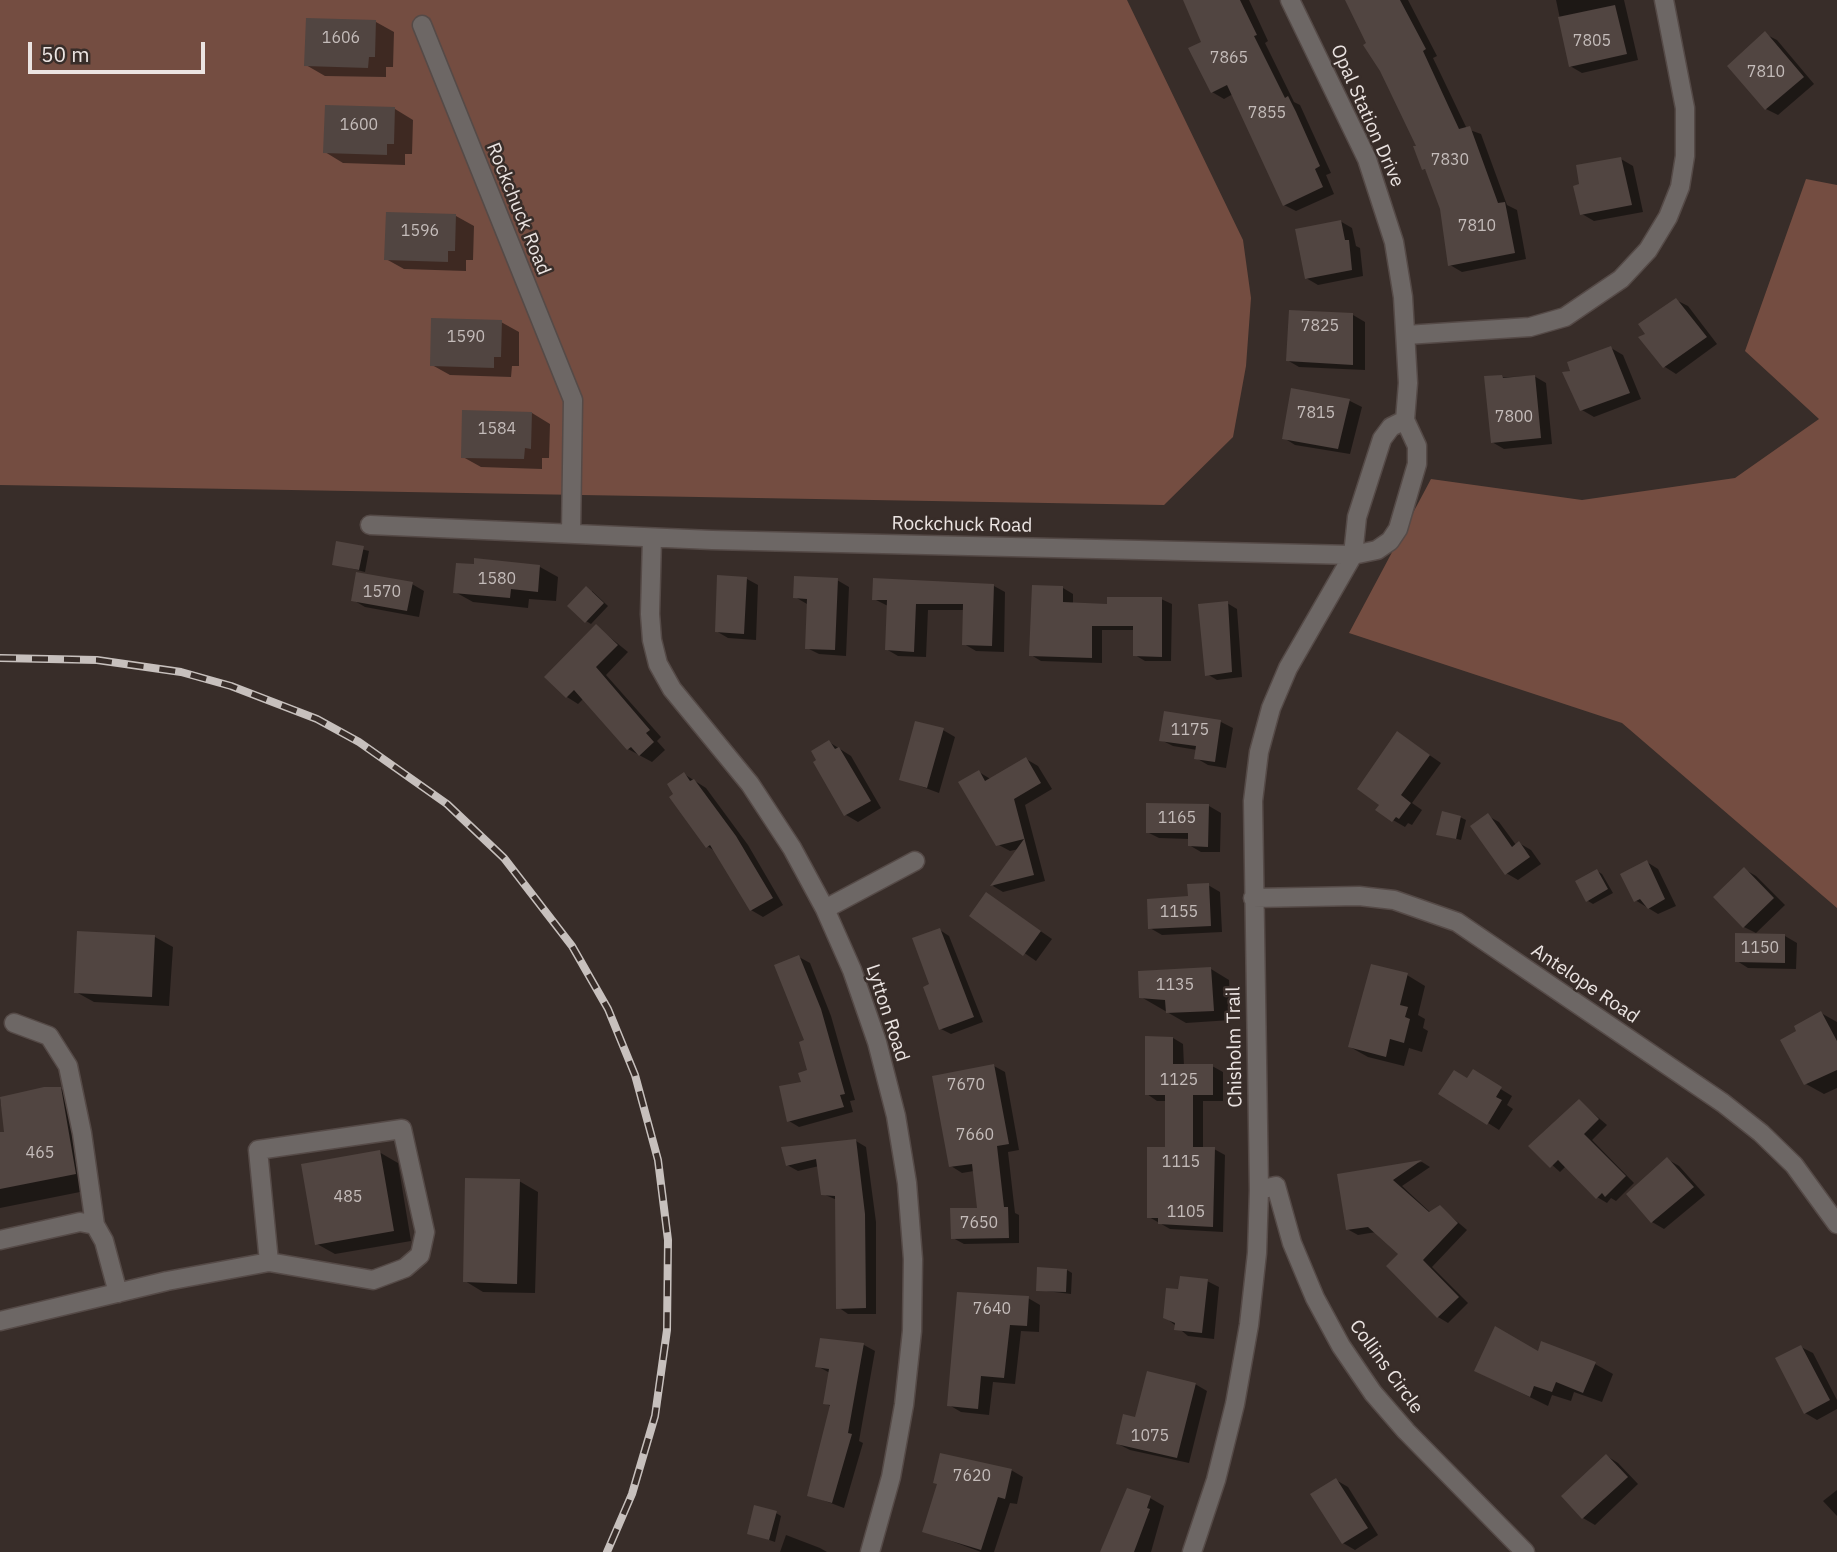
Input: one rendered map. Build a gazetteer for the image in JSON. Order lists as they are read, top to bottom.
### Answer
{
  "streets": {
    "street": [
      "Opal Station Drive",
      "Rockchuck Road",
      "Antelope Road",
      "Lytton Road",
      "Chisholm Trail",
      "Collins Circle"
    ]
  },
  "crossings": [
    ["Opal Station Drive", "Rockchuck Road"],
    ["Opal Station Drive", "Chisholm Trail"],
    ["Rockchuck Road", "Lytton Road"],
    ["Rockchuck Road", "Chisholm Trail"],
    ["Antelope Road", "Chisholm Trail"],
    ["Chisholm Trail", "Collins Circle"]
  ],
  "house_numbers": [
    "1606",
    "7805",
    "7865",
    "7810",
    "7855",
    "1600",
    "7830",
    "7810",
    "1596",
    "7825",
    "1590",
    "7815",
    "7800",
    "1584",
    "1580",
    "1570",
    "1175",
    "1165",
    "1155",
    "1150",
    "1135",
    "1125",
    "7670",
    "7660",
    "465",
    "1115",
    "485",
    "1105",
    "7650",
    "7640",
    "1075",
    "7620"
  ],
  "scale_bar": "50 m"
}
